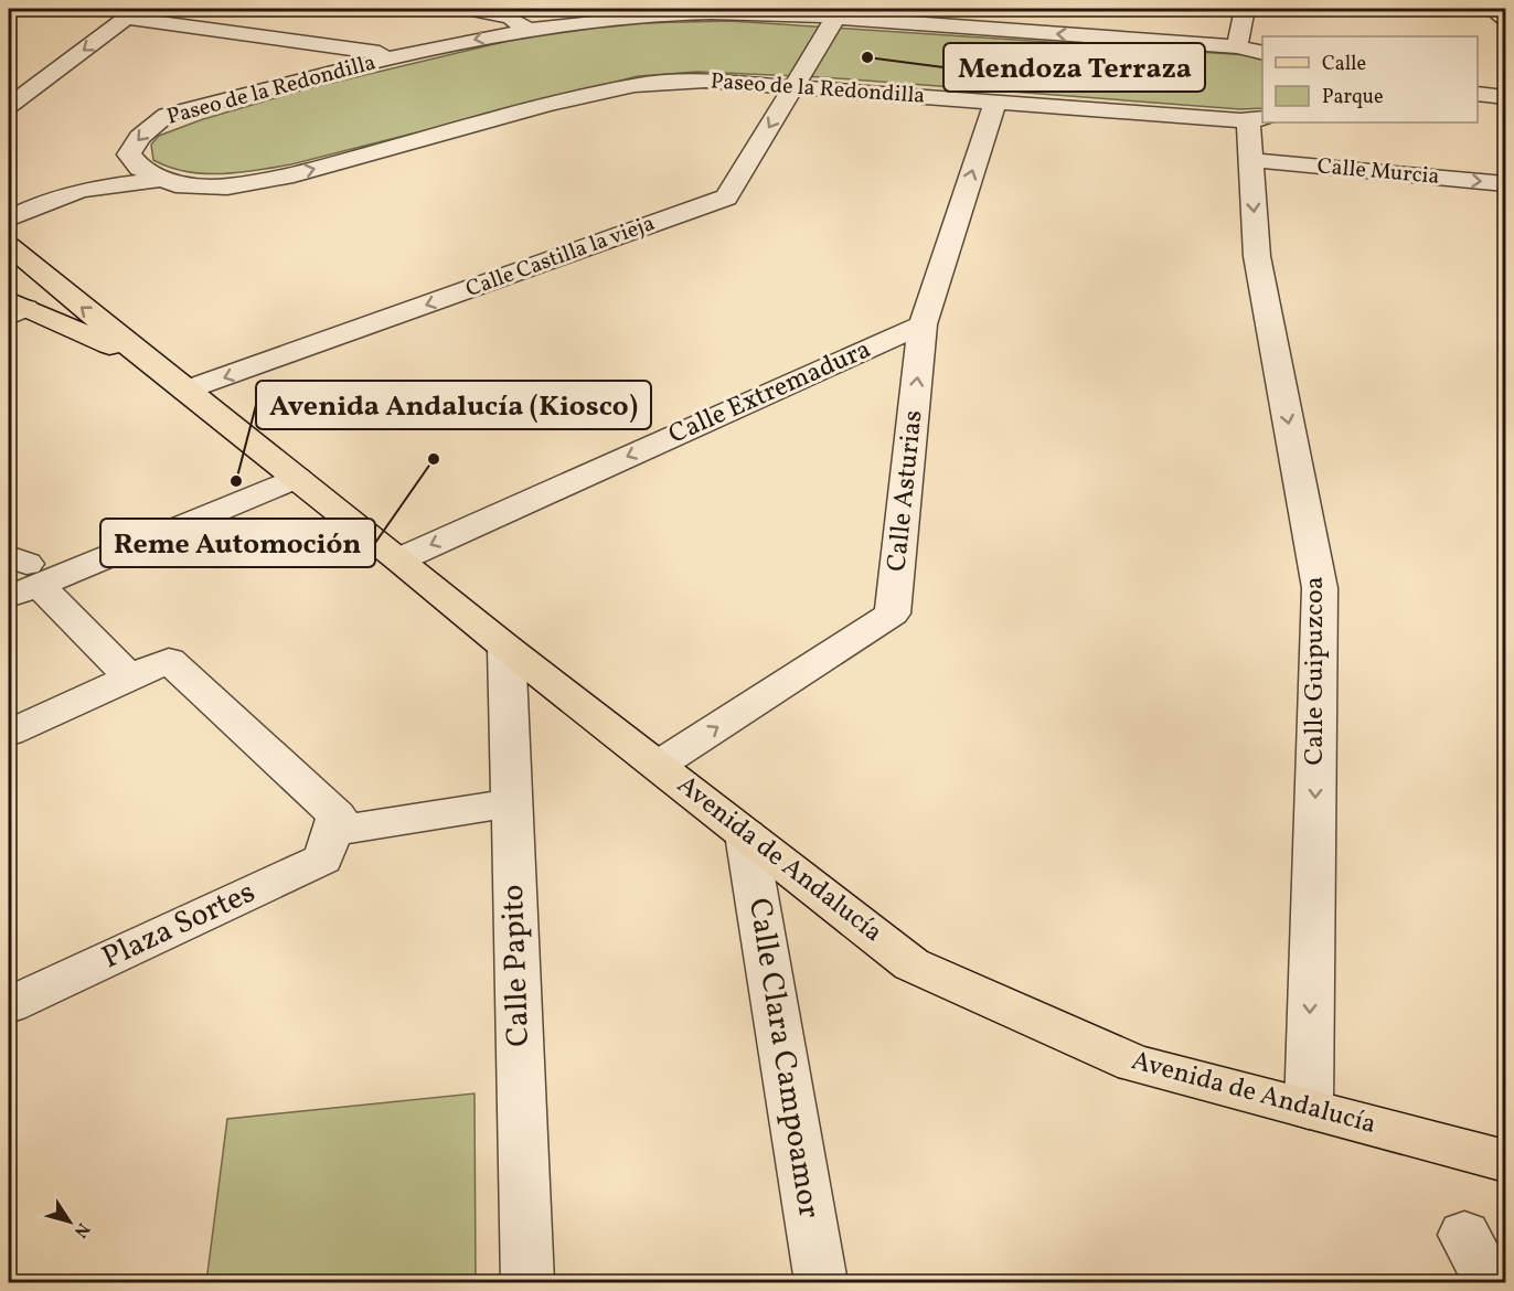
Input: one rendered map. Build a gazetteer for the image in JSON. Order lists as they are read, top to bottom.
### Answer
{
  "streets": {
    "main road": ["Avenida de Andalucía"],
    "street": [
      "Paseo de la Redondilla",
      "Calle Murcia",
      "Calle Castilla la vieja",
      "Calle Extremadura",
      "Calle Asturias",
      "Calle Guipuzcoa",
      "Plaza Sortes",
      "Calle Papito",
      "Calle Clara Campoamor"
    ]
  },
  "crossings": [
    ["Paseo de la Redondilla", "Calle Castilla la vieja"],
    ["Paseo de la Redondilla", "Calle Asturias"],
    ["Paseo de la Redondilla", "Calle Guipuzcoa"],
    ["Calle Murcia", "Calle Guipuzcoa"],
    ["Calle Castilla la vieja", "Avenida de Andalucía"],
    ["Calle Extremadura", "Calle Asturias"],
    ["Calle Extremadura", "Avenida de Andalucía"],
    ["Calle Asturias", "Avenida de Andalucía"],
    ["Calle Guipuzcoa", "Avenida de Andalucía"],
    ["Avenida de Andalucía", "Calle Papito"],
    ["Avenida de Andalucía", "Calle Clara Campoamor"]
  ],
  "one_way": [
    "Calle Murcia",
    "Calle Castilla la vieja",
    "Calle Extremadura",
    "Calle Asturias",
    "Calle Guipuzcoa"
  ],
  "places": ["Mendoza Terraza", "Reme Automoción", "Avenida Andalucía (Kiosco)"],
  "legend": ["Calle", "Parque"],
  "north": "bottom right"
}
